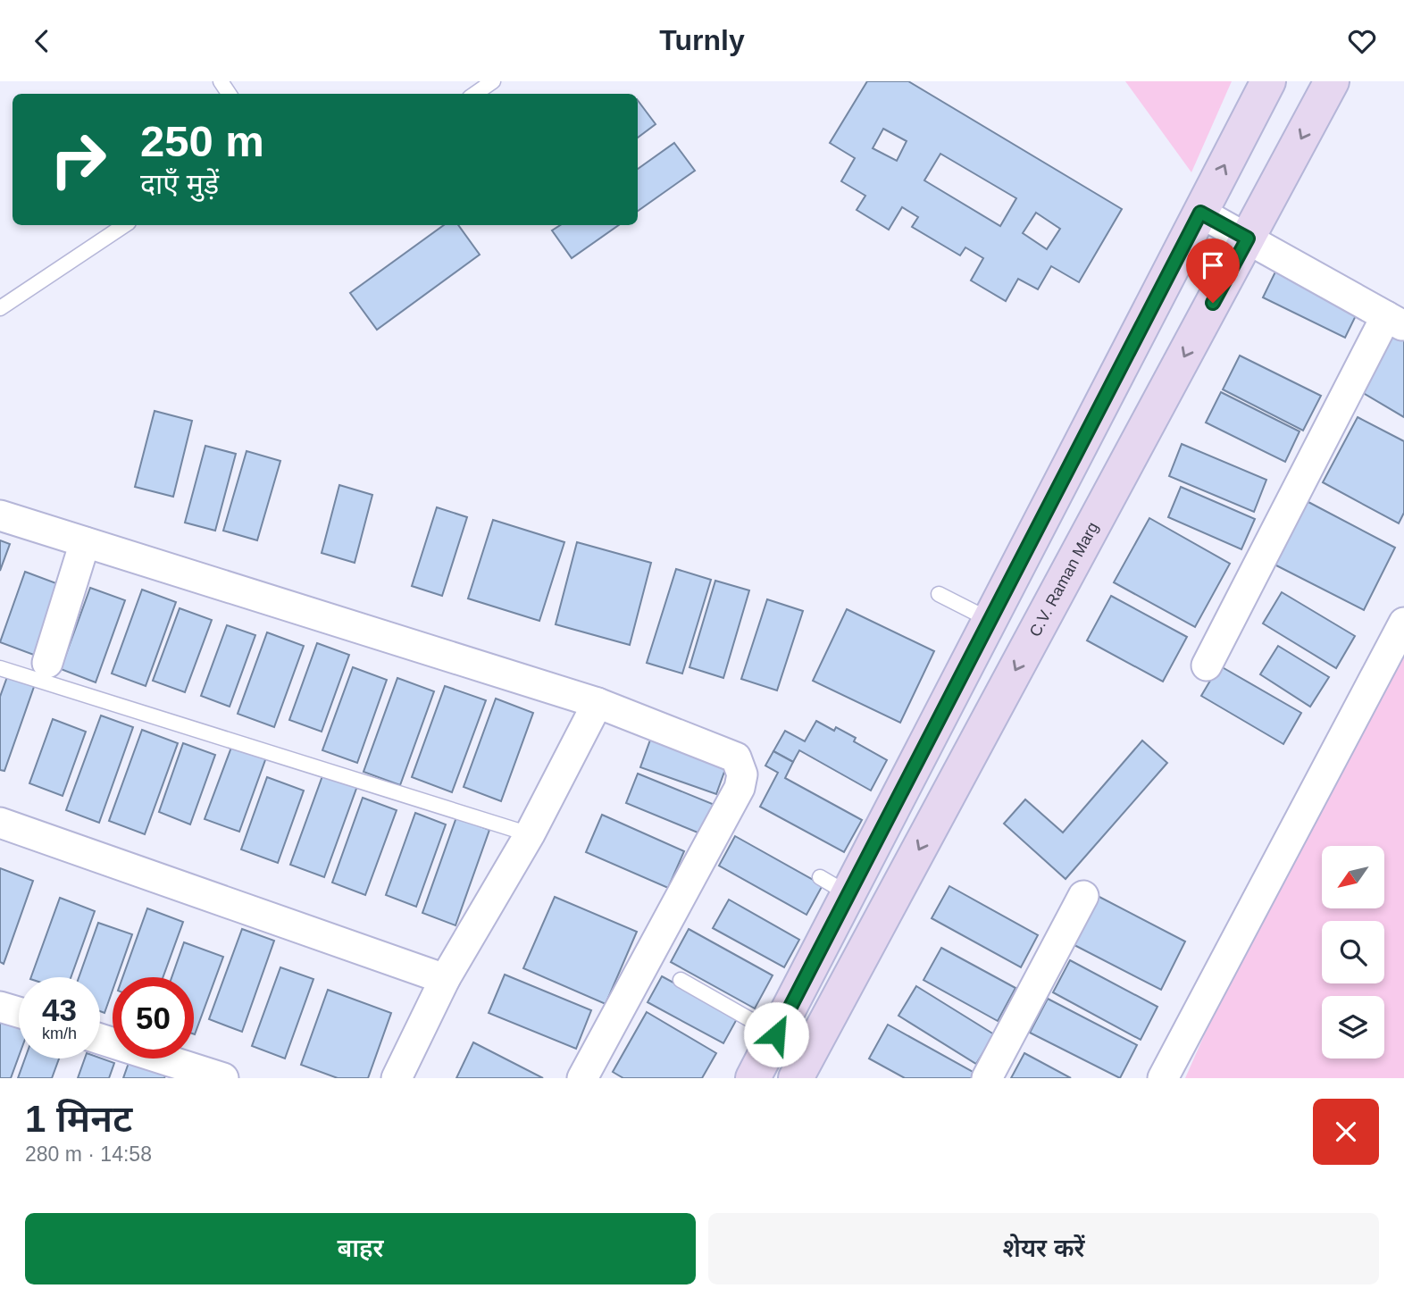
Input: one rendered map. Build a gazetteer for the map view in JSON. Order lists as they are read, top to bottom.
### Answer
{
  "streets": {
    "main road": ["C.V. Raman Marg"]
  },
  "north": "bottom left",
  "page": {
    "header": "Turnly",
    "turn": ["250 m", "दाएँ मुड़ें"],
    "speed": "43 km/h",
    "limit": "50",
    "heading": ["1 मिनट", "280 m · 14:58"],
    "buttons": ["बाहर", "शेयर करें"]
  }
}
